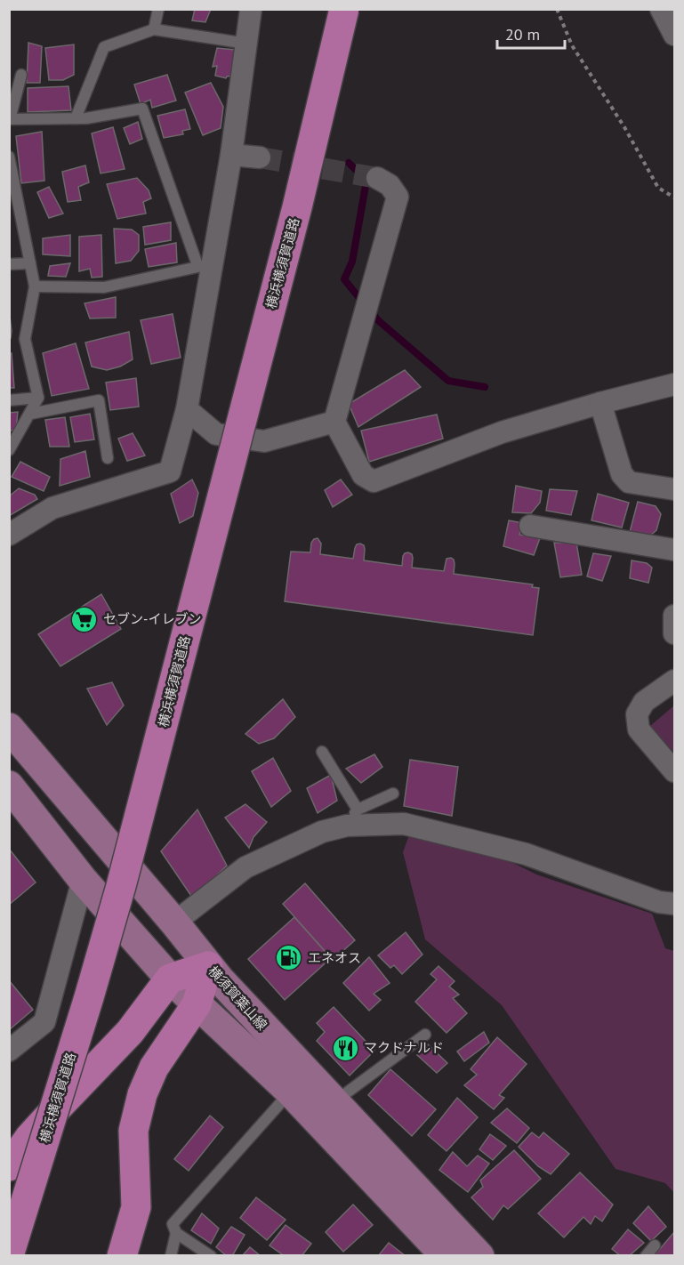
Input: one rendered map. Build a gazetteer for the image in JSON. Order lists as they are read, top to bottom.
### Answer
{
  "streets": {
    "highway": ["横浜横須賀道路"],
    "main road": ["横須賀葉山線"]
  },
  "places": {
    "supermarket": ["セブン-イレブン"],
    "fuel station": ["エネオス"],
    "restaurant": ["マクドナルド"]
  },
  "scale_bar": "20 m"
}
